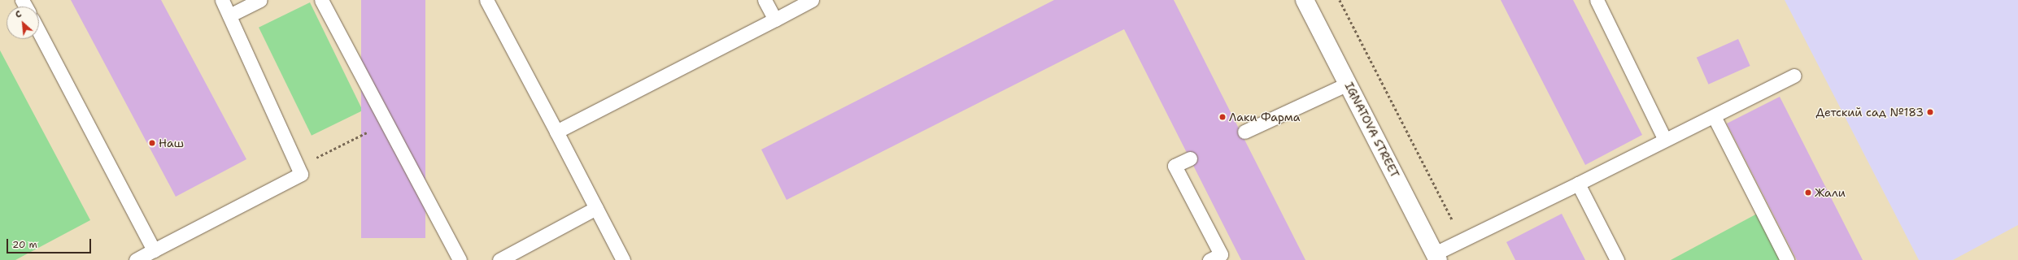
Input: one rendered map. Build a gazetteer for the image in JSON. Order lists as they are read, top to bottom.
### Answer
{
  "streets": {
    "street": ["IGNATOVA STREET"]
  },
  "places": [
    "Детский сад №183",
    "Лаки Фарма",
    "Наш",
    "Жали"
  ],
  "scale_bar": "20 m",
  "north": "top left"
}
